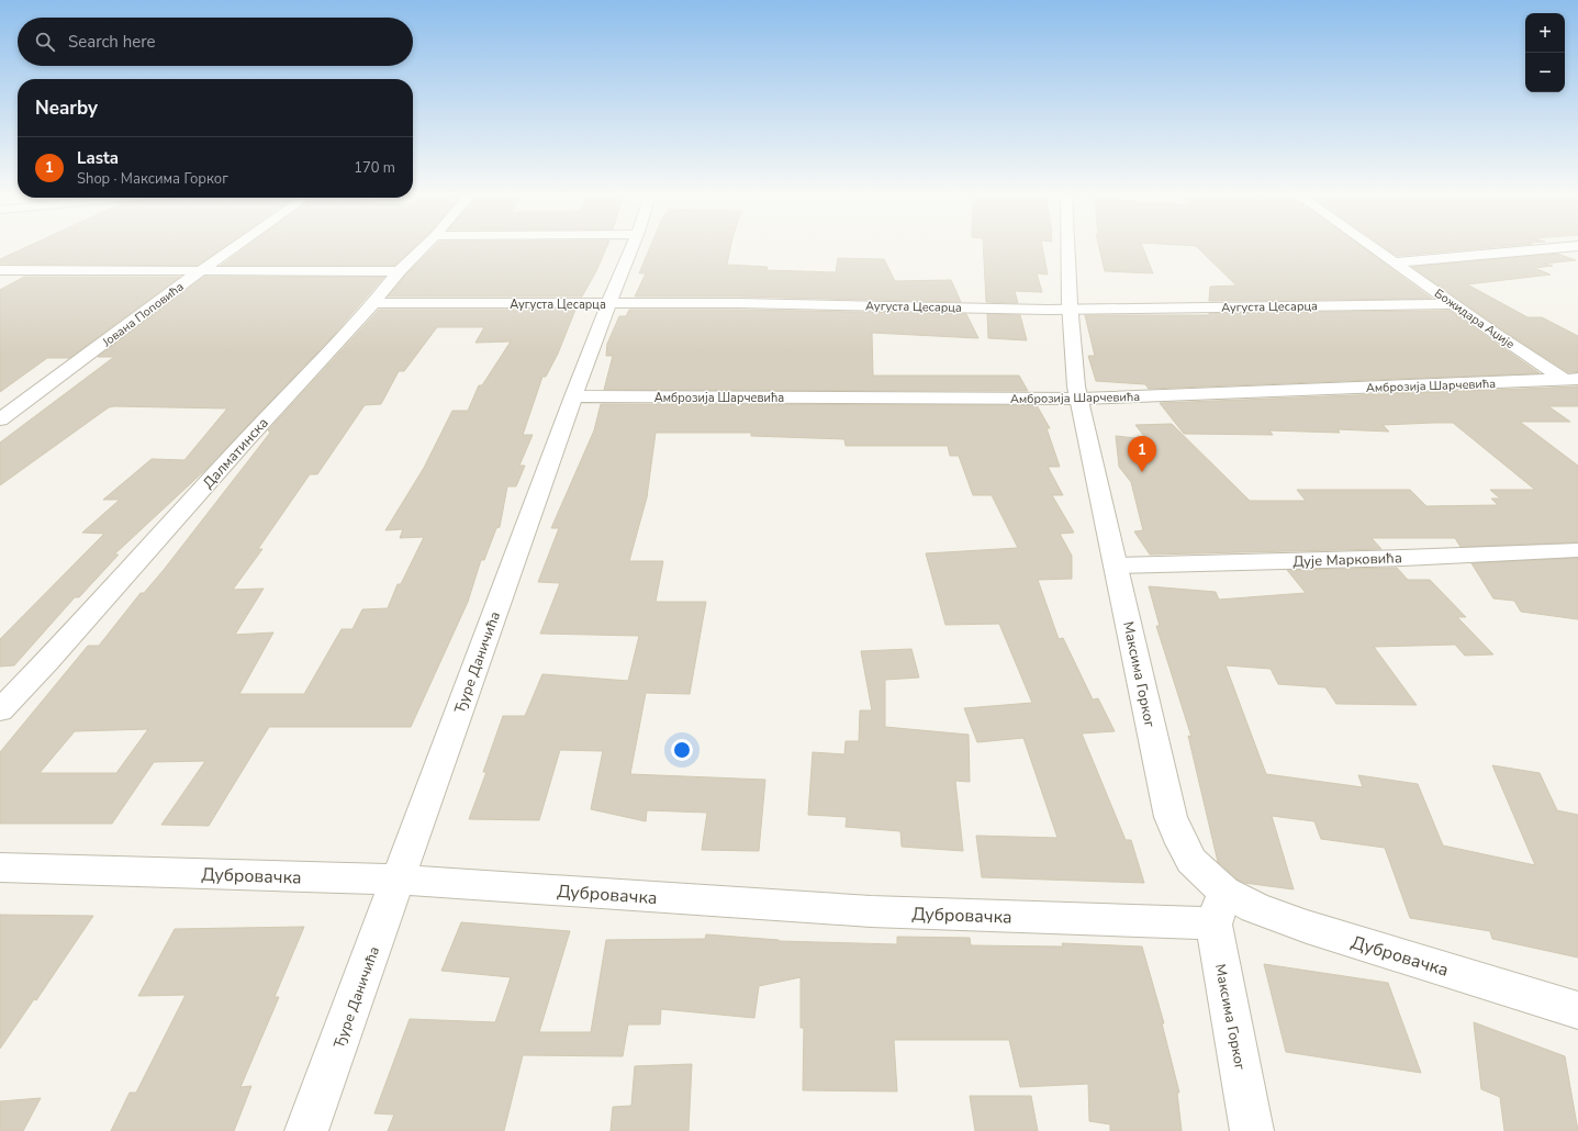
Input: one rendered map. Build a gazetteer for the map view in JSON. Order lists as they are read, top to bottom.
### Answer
{
  "streets": {
    "street": [
      "Аугуста Цесарца",
      "Јована Поповића",
      "Божидара Аџије",
      "Амброзија Шарчевића",
      "Далматинска",
      "Дује Марковића",
      "Ђуре Даничића",
      "Максима Горког",
      "Дубровачка"
    ]
  },
  "crossings": [
    ["Аугуста Цесарца", "Божидара Аџије"],
    ["Аугуста Цесарца", "Далматинска"],
    ["Аугуста Цесарца", "Ђуре Даничића"],
    ["Аугуста Цесарца", "Максима Горког"],
    ["Божидара Аџије", "Амброзија Шарчевића"],
    ["Амброзија Шарчевића", "Ђуре Даничића"],
    ["Амброзија Шарчевића", "Максима Горког"],
    ["Дује Марковића", "Максима Горког"],
    ["Ђуре Даничића", "Дубровачка"],
    ["Максима Горког", "Дубровачка"]
  ],
  "page": {
    "map_buttons": ["+", "−"],
    "search": "Search here",
    "heading": "Nearby",
    "list": [
      {
        "mark": "1",
        "name": "Lasta",
        "note": "Shop · Максима Горког",
        "value": "170 m"
      }
    ],
    "pins": "1"
  }
}
